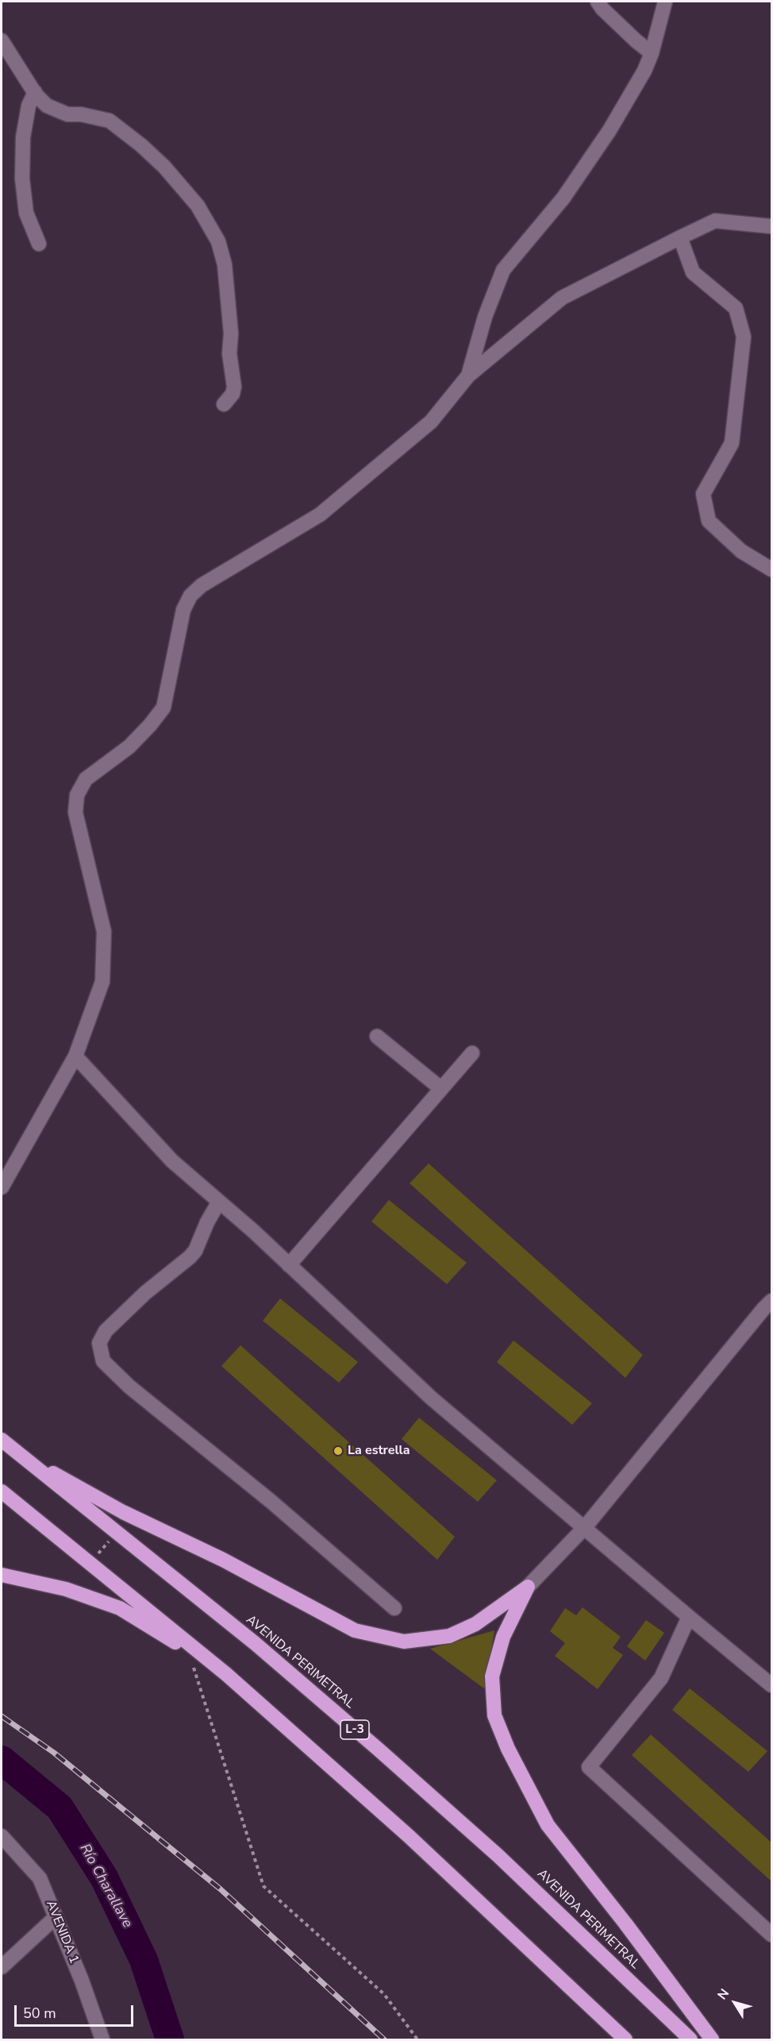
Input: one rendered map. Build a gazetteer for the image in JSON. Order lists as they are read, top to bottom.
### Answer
{
  "streets": {
    "highway": ["AVENIDA PERIMETRAL", "L-3"],
    "street": ["AVENIDA 1"]
  },
  "water": ["Río Charallave"],
  "places": ["La estrella"],
  "scale_bar": "50 m",
  "north": "top left"
}
